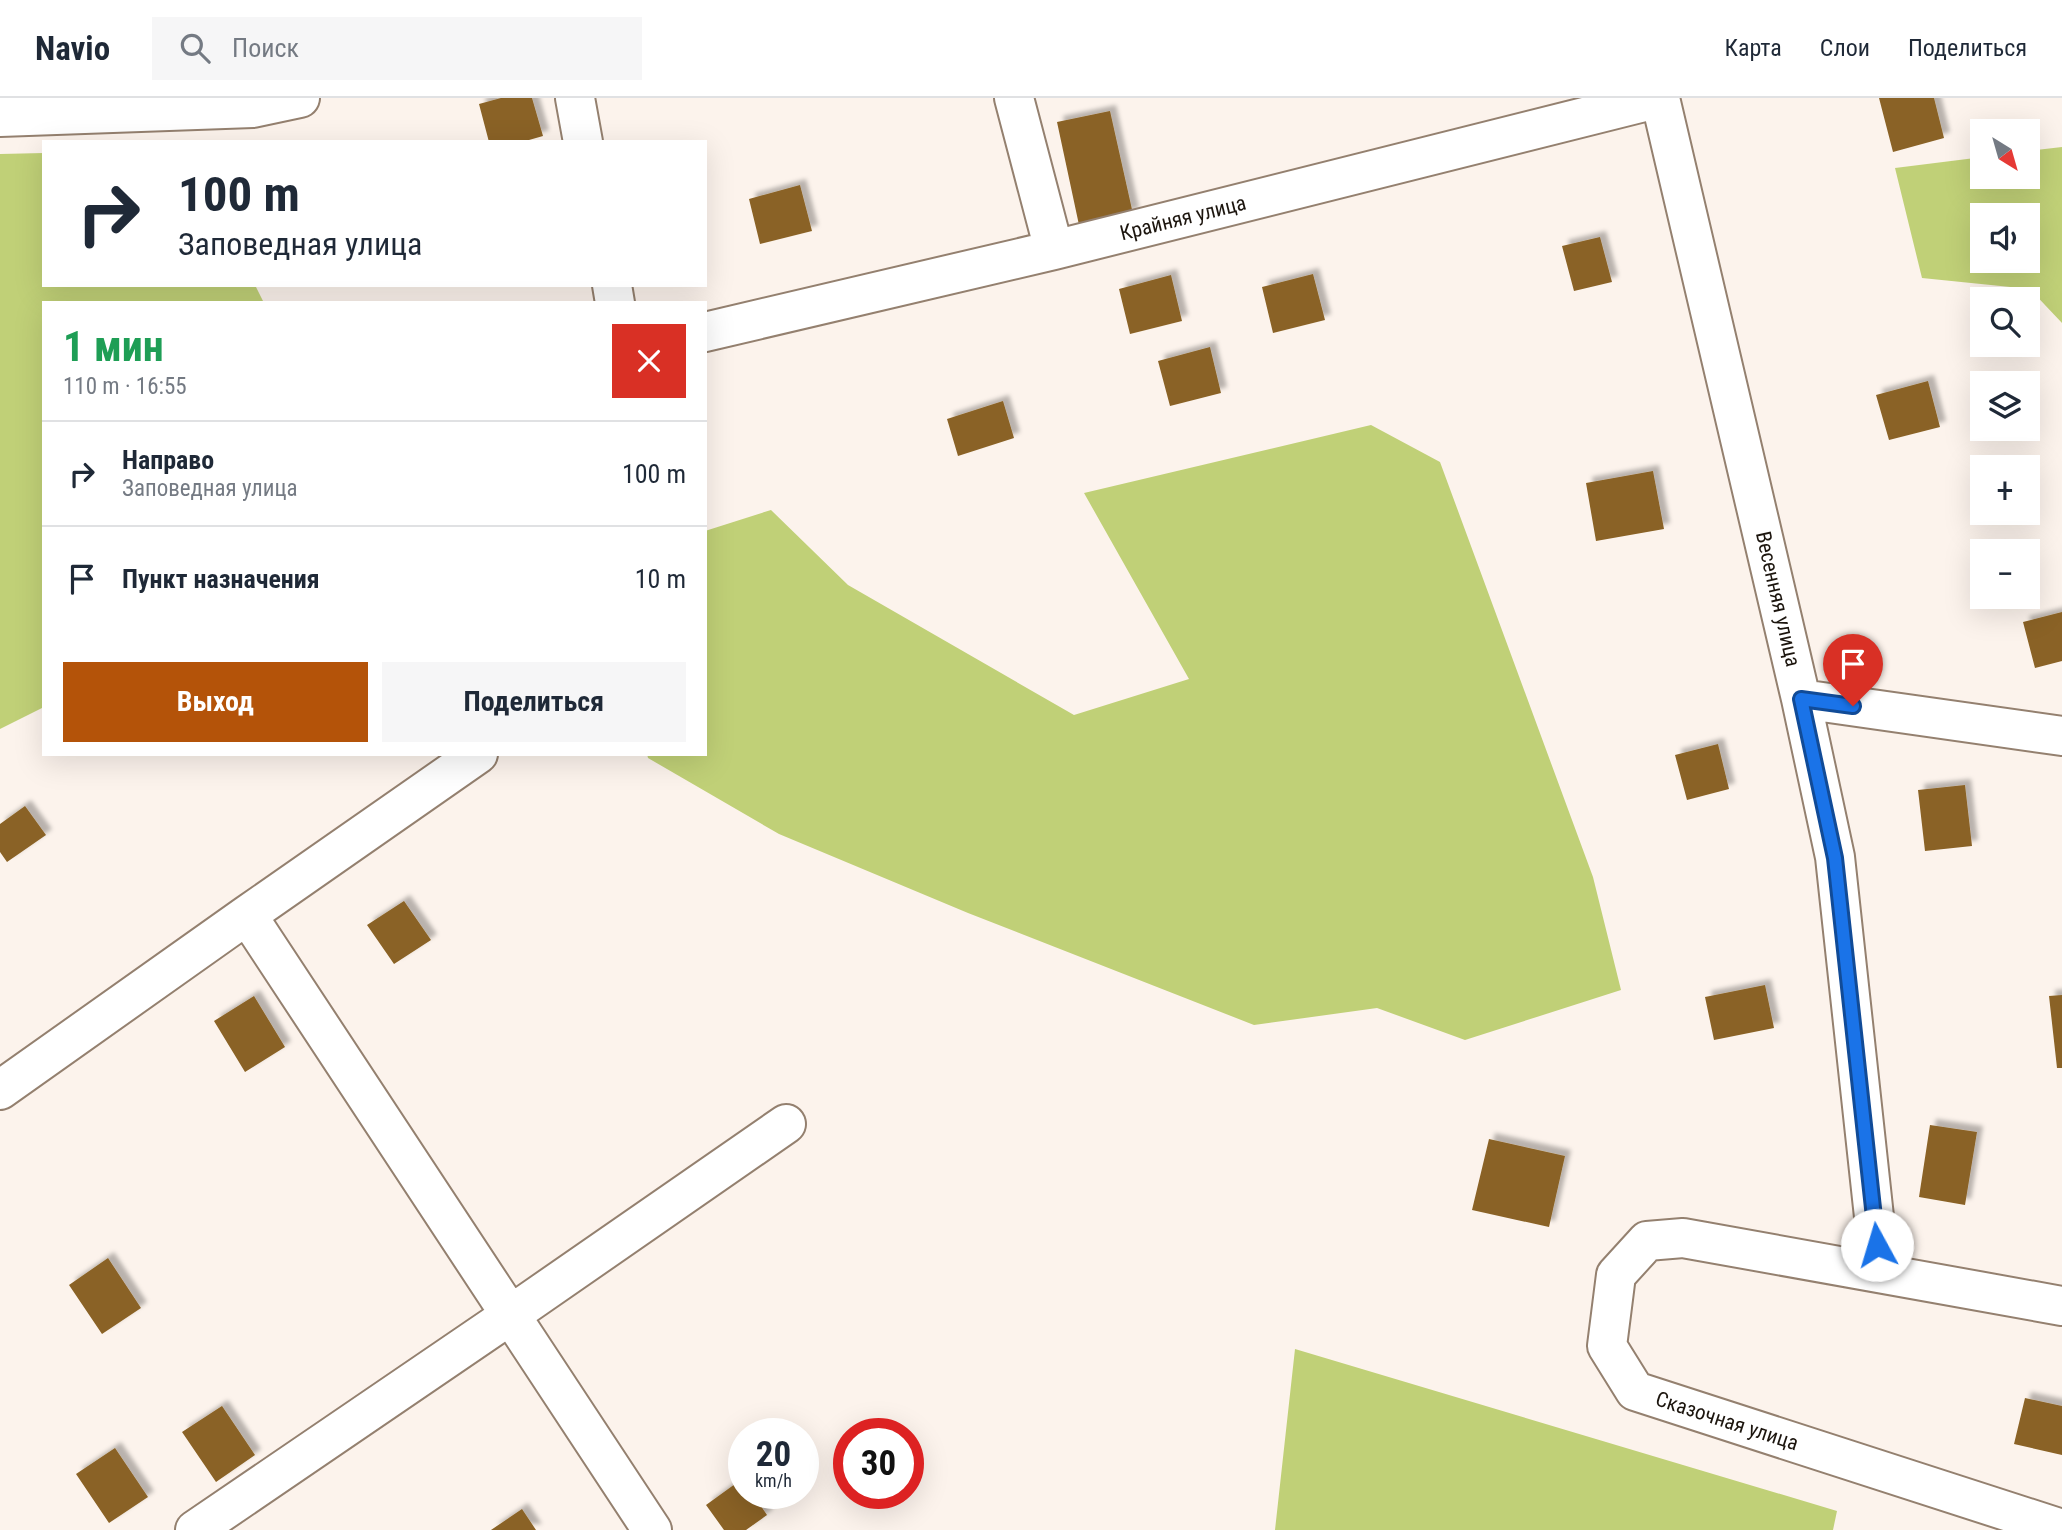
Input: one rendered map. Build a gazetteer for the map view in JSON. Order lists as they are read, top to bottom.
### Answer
{
  "streets": {
    "street": ["Крайняя улица", "Весенняя улица", "Сказочная улица"]
  },
  "crossings": [
    ["Крайняя улица", "Весенняя улица"],
    ["Весенняя улица", "Сказочная улица"]
  ],
  "north": "bottom right",
  "page": {
    "header": "Navio",
    "search": "Поиск",
    "nav": ["Карта", "Слои", "Поделиться"],
    "map_buttons": ["+", "−"],
    "turn": ["100 m", "Заповедная улица"],
    "heading": ["1 мин", "110 m · 16:55"],
    "list": [
      {
        "name": "Направо",
        "note": "Заповедная улица",
        "value": "100 m"
      },
      {
        "name": "Пункт назначения",
        "value": "10 m"
      }
    ],
    "buttons": ["Выход", "Поделиться"],
    "speed": "20 km/h",
    "limit": "30"
  }
}
